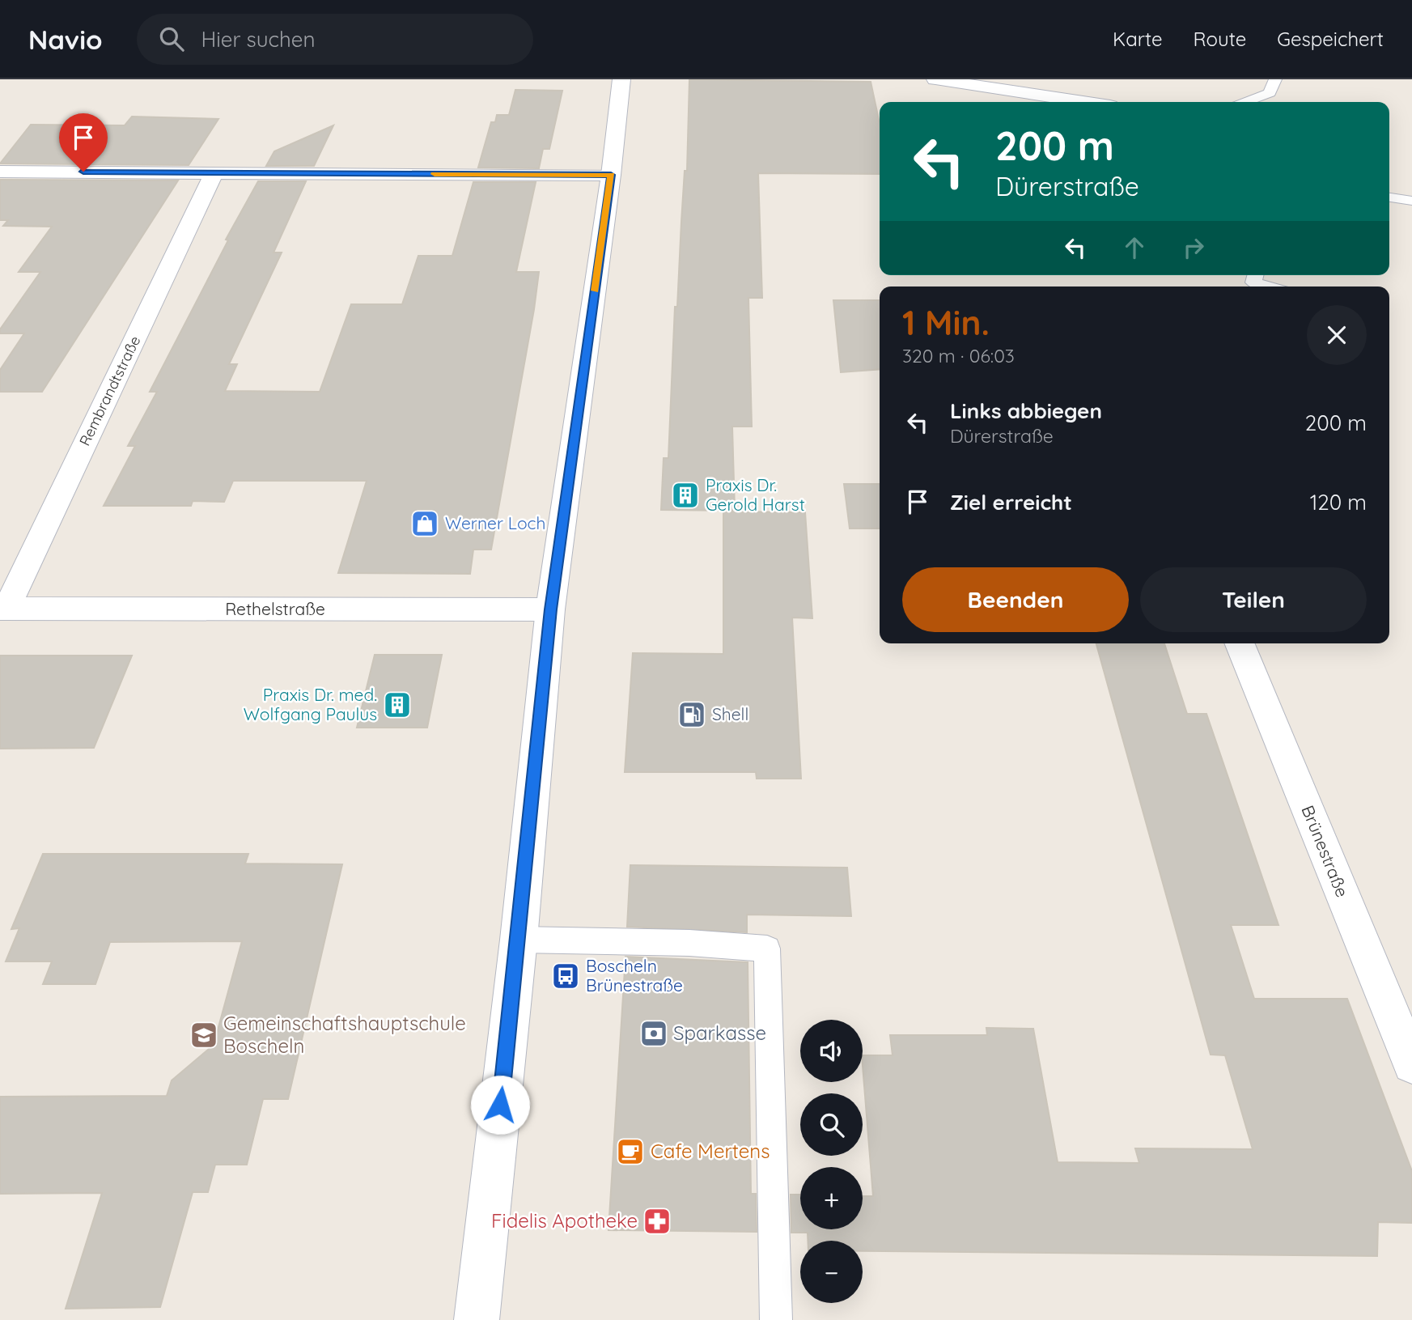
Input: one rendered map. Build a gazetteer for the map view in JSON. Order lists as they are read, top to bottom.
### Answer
{
  "streets": {
    "street": ["Rembrandtstraße", "Rethelstraße", "Brünestraße"]
  },
  "crossings": [
    ["Rembrandtstraße", "Rethelstraße"]
  ],
  "places": {
    "building": ["Praxis Dr. Gerold Harst", "Praxis Dr. med. Wolfgang Paulus"],
    "shop": ["Werner Loch"],
    "fuel station": ["Shell"],
    "bus stop": ["Boscheln Brünestraße"],
    "bank": ["Sparkasse"],
    "school or university": ["Gemeinschaftshauptschule Boscheln"],
    "cafe": ["Cafe Mertens"],
    "pharmacy": ["Fidelis Apotheke"]
  },
  "page": {
    "header": "Navio",
    "search": "Hier suchen",
    "nav": ["Karte", "Route", "Gespeichert"],
    "turn": ["200 m", "Dürerstraße"],
    "heading": ["1 Min.", "320 m · 06:03"],
    "list": [
      {
        "name": "Links abbiegen",
        "note": "Dürerstraße",
        "value": "200 m"
      },
      {
        "name": "Ziel erreicht",
        "value": "120 m"
      }
    ],
    "buttons": ["Beenden", "Teilen"],
    "map_buttons": ["+", "−"]
  }
}
